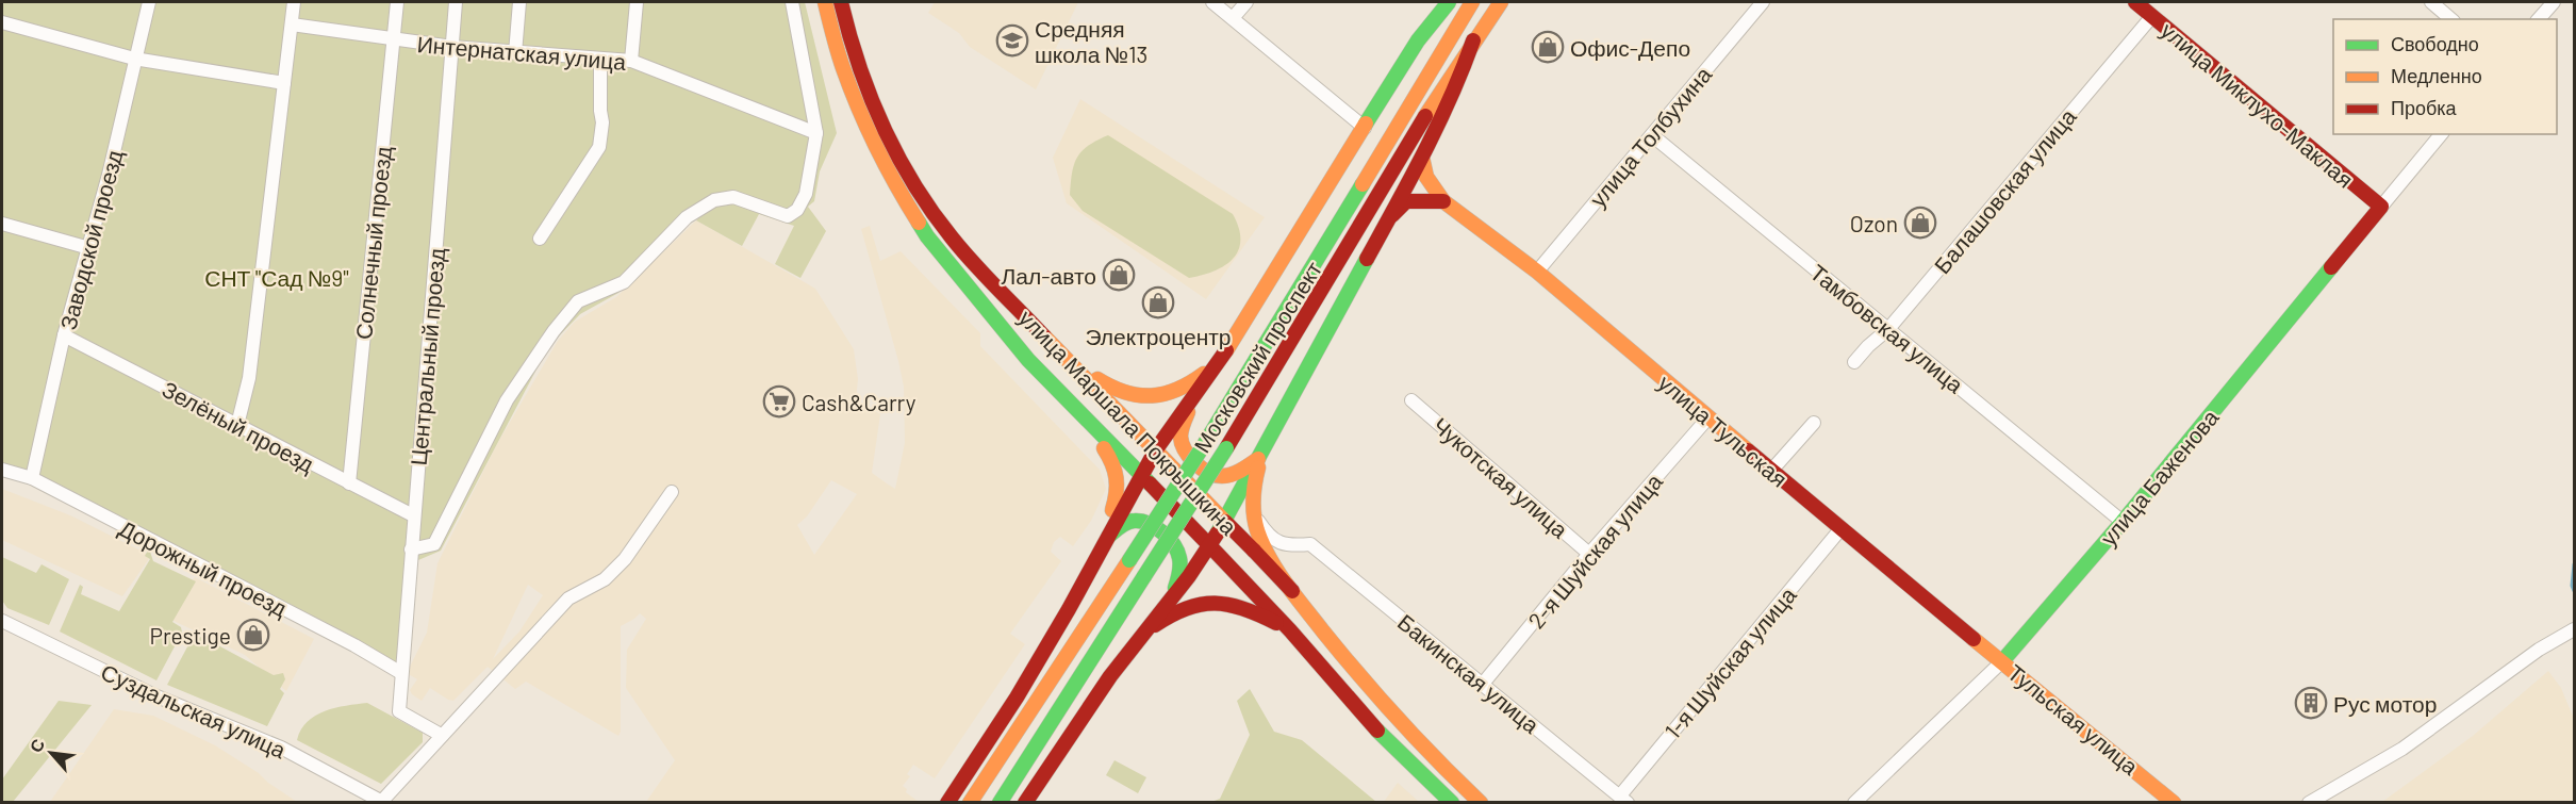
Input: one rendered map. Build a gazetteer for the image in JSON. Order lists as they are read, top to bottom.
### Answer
{
  "streets": {
    "main road": [
      "улица Миклухо-Маклая",
      "Московский проспект",
      "улица Маршала Покрышкина",
      "улица Тульская",
      "улица Баженова",
      "Тульская улица"
    ],
    "street": [
      "Интернатская улица",
      "улица Толбухина",
      "Балашовская улица",
      "Заводской проезд",
      "Солнечный проезд",
      "Тамбовская улица",
      "Центральный проезд",
      "Зелёный проезд",
      "Чукотская улица",
      "2-я Шуйская улица",
      "Дорожный проезд",
      "1-я Шуйская улица",
      "Бакинская улица",
      "Суздальская улица"
    ]
  },
  "crossings": [
    ["Интернатская улица", "Солнечный проезд"],
    ["Интернатская улица", "Центральный проезд"],
    ["улица Миклухо-Маклая", "Балашовская улица"],
    ["улица Миклухо-Маклая", "улица Баженова"],
    ["улица Толбухина", "Тамбовская улица"],
    ["улица Толбухина", "улица Тульская"],
    ["Балашовская улица", "Тамбовская улица"],
    ["Заводской проезд", "Зелёный проезд"],
    ["Заводской проезд", "Дорожный проезд"],
    ["Солнечный проезд", "Зелёный проезд"],
    ["Тамбовская улица", "улица Баженова"],
    ["Центральный проезд", "Зелёный проезд"],
    ["Центральный проезд", "Дорожный проезд"],
    ["улица Тульская", "улица Баженова"],
    ["улица Тульская", "2-я Шуйская улица"],
    ["улица Тульская", "1-я Шуйская улица"],
    ["улица Тульская", "Тульская улица"],
    ["Чукотская улица", "2-я Шуйская улица"],
    ["улица Баженова", "Тульская улица"],
    ["2-я Шуйская улица", "Бакинская улица"],
    ["1-я Шуйская улица", "Бакинская улица"]
  ],
  "parks": ["СНТ \"Сад №9\""],
  "places": {
    "school or university": ["Средняя школа №13"],
    "shop": [
      "Офис-Депо",
      "Ozon",
      "Лал-авто",
      "Электроцентр",
      "Prestige"
    ],
    "supermarket": ["Cash&Carry"],
    "building": ["Рус мотор"]
  },
  "legend": ["Свободно", "Медленно", "Пробка"],
  "north": "top left"
}
